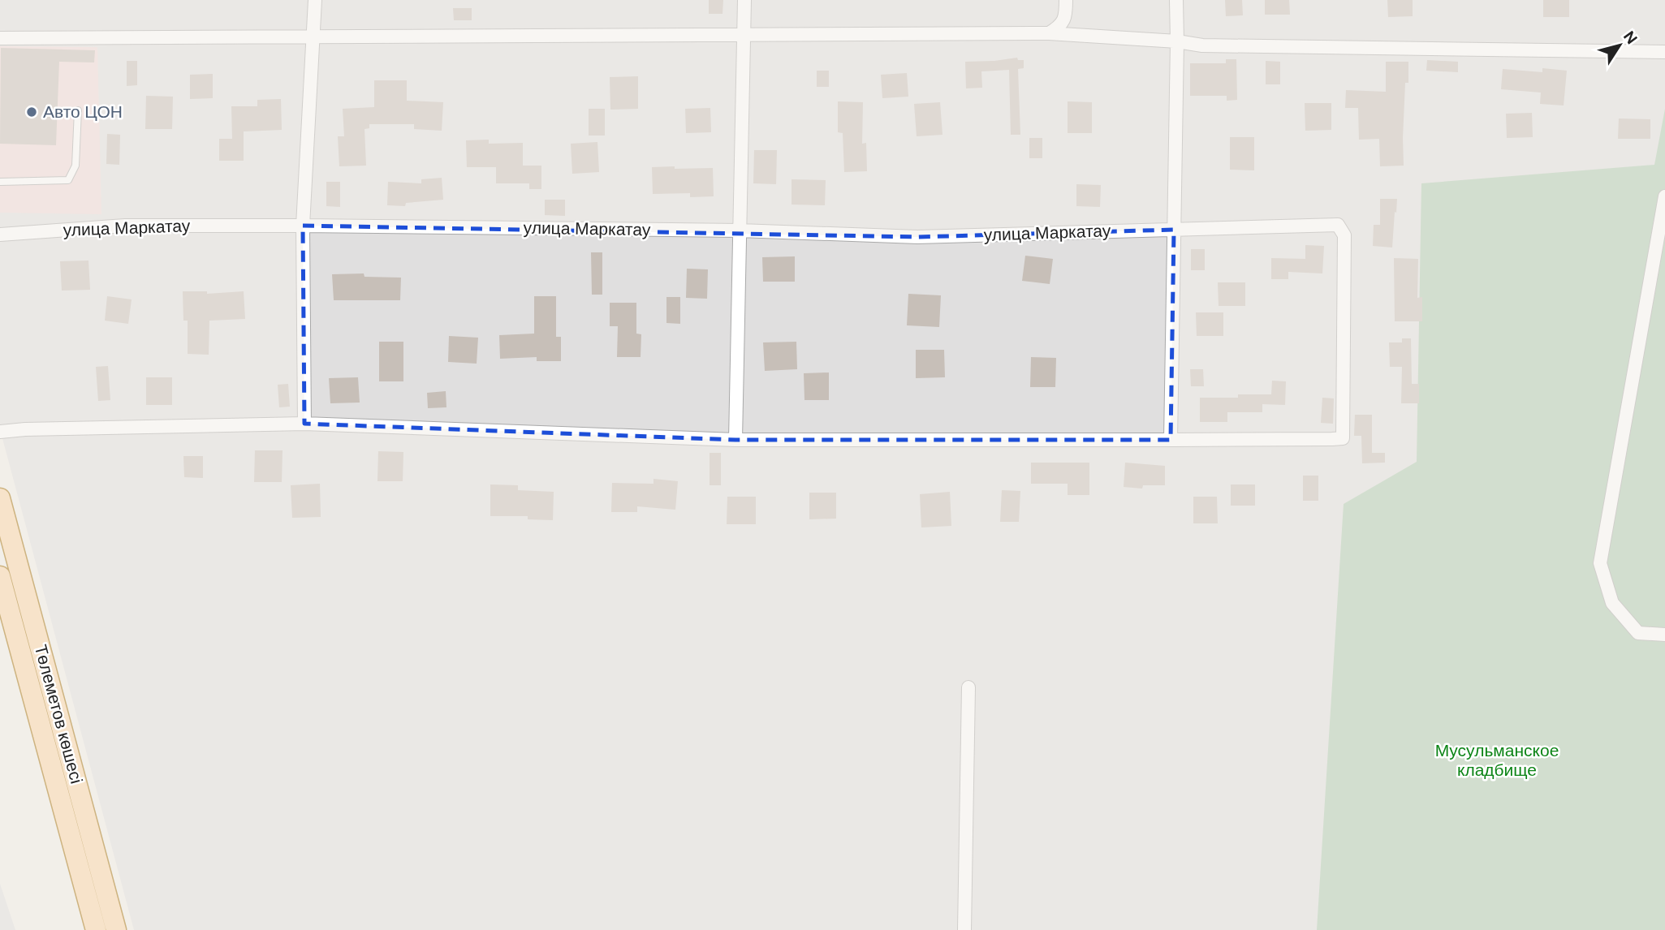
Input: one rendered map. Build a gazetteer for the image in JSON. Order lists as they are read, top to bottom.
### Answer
{
  "streets": {
    "main road": ["Төлеметов көшесі"],
    "street": ["улица Маркатау"]
  },
  "parks": ["Мусульманское кладбище"],
  "places": ["Авто ЦОН"],
  "north": "top right"
}
